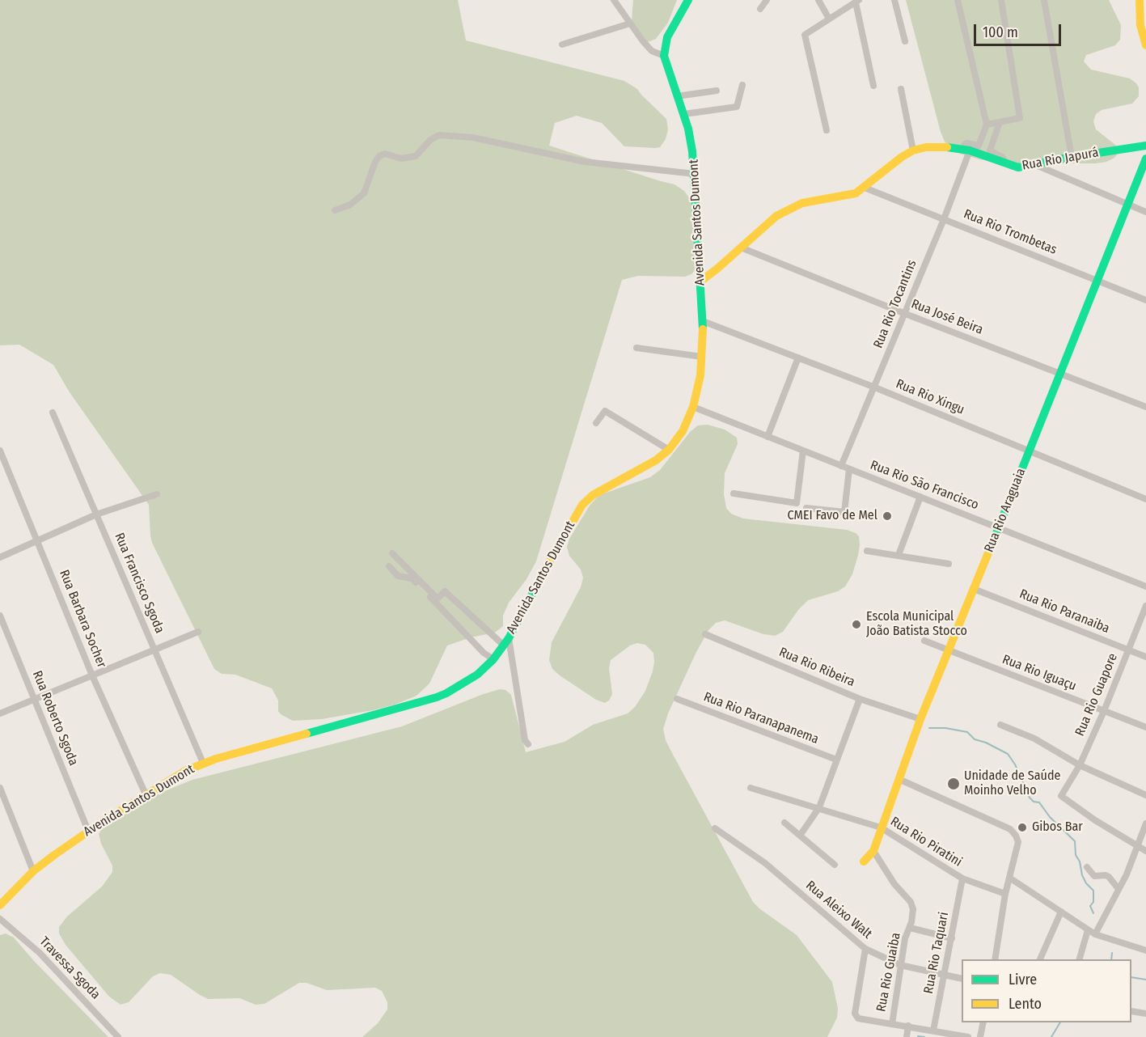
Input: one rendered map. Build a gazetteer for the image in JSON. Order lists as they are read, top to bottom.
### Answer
{
  "streets": {
    "street": [
      "Rua Rio Japurá",
      "Avenida Santos Dumont",
      "Rua Rio Trombetas",
      "Rua Rio Tocantins",
      "Rua José Beira",
      "Rua Rio Xingu",
      "Rua Rio São Francisco",
      "Rua Rio Araguaia",
      "Rua Francisco Sgoda",
      "Rua Rio Paranaiba",
      "Rua Barbara Socher",
      "Rua Rio Ribeira",
      "Rua Rio Iguaçu",
      "Rua Rio Guapore",
      "Rua Roberto Sgoda",
      "Rua Rio Paranapanema",
      "Rua Rio Piratini",
      "Rua Aleixo Walt",
      "Rua Rio Taquari",
      "Travessa Sgoda",
      "Rua Rio Guaiba"
    ]
  },
  "crossings": [
    ["Rua Rio Japurá", "Avenida Santos Dumont"],
    ["Rua Rio Japurá", "Rua Rio Trombetas"],
    ["Rua Rio Japurá", "Rua Rio Tocantins"],
    ["Rua Rio Japurá", "Rua José Beira"],
    ["Avenida Santos Dumont", "Rua Rio Xingu"],
    ["Avenida Santos Dumont", "Rua Rio São Francisco"],
    ["Avenida Santos Dumont", "Rua Francisco Sgoda"],
    ["Avenida Santos Dumont", "Rua Barbara Socher"],
    ["Avenida Santos Dumont", "Rua Roberto Sgoda"],
    ["Rua Rio Trombetas", "Rua Rio Tocantins"],
    ["Rua Rio Trombetas", "Rua Rio Araguaia"],
    ["Rua Rio Tocantins", "Rua José Beira"],
    ["Rua Rio Tocantins", "Rua Rio Xingu"],
    ["Rua Rio Tocantins", "Rua Rio São Francisco"],
    ["Rua José Beira", "Rua Rio Araguaia"],
    ["Rua Rio Xingu", "Rua Rio Araguaia"],
    ["Rua Rio São Francisco", "Rua Rio Araguaia"],
    ["Rua Rio Araguaia", "Rua Rio Paranaiba"],
    ["Rua Rio Araguaia", "Rua Rio Ribeira"],
    ["Rua Rio Araguaia", "Rua Rio Iguaçu"],
    ["Rua Rio Araguaia", "Rua Rio Piratini"],
    ["Rua Rio Araguaia", "Rua Rio Guaiba"],
    ["Rua Rio Paranaiba", "Rua Rio Guapore"],
    ["Rua Rio Iguaçu", "Rua Rio Guapore"],
    ["Rua Rio Piratini", "Rua Rio Taquari"],
    ["Rua Aleixo Walt", "Rua Rio Taquari"],
    ["Rua Aleixo Walt", "Rua Rio Guaiba"]
  ],
  "places": [
    "CMEI Favo de Mel",
    "Escola Municipal João Batista Stocco",
    "Unidade de Saúde Moinho Velho",
    "Gibos Bar"
  ],
  "legend": ["Livre", "Lento"],
  "scale_bar": "100 m"
}
